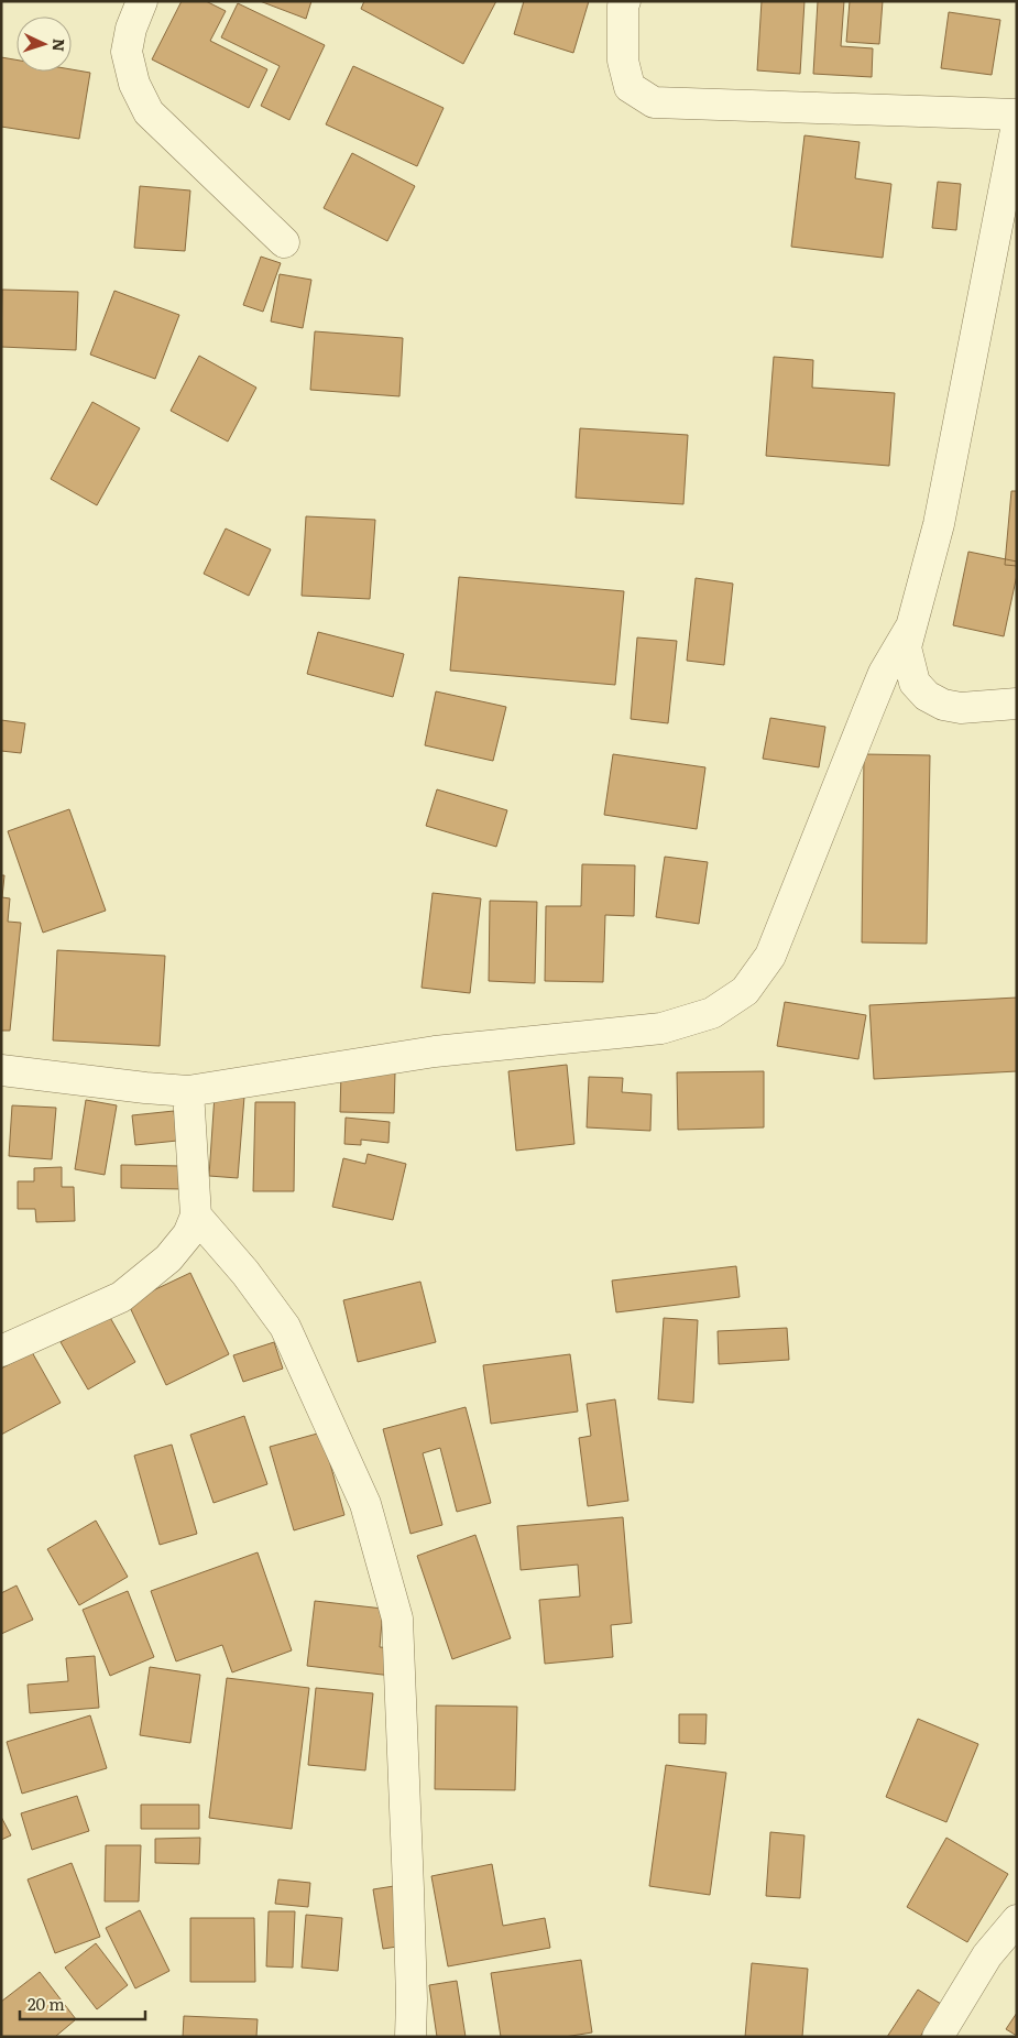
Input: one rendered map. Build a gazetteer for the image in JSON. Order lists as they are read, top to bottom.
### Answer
{
  "scale_bar": "20 m",
  "north": "right"
}
